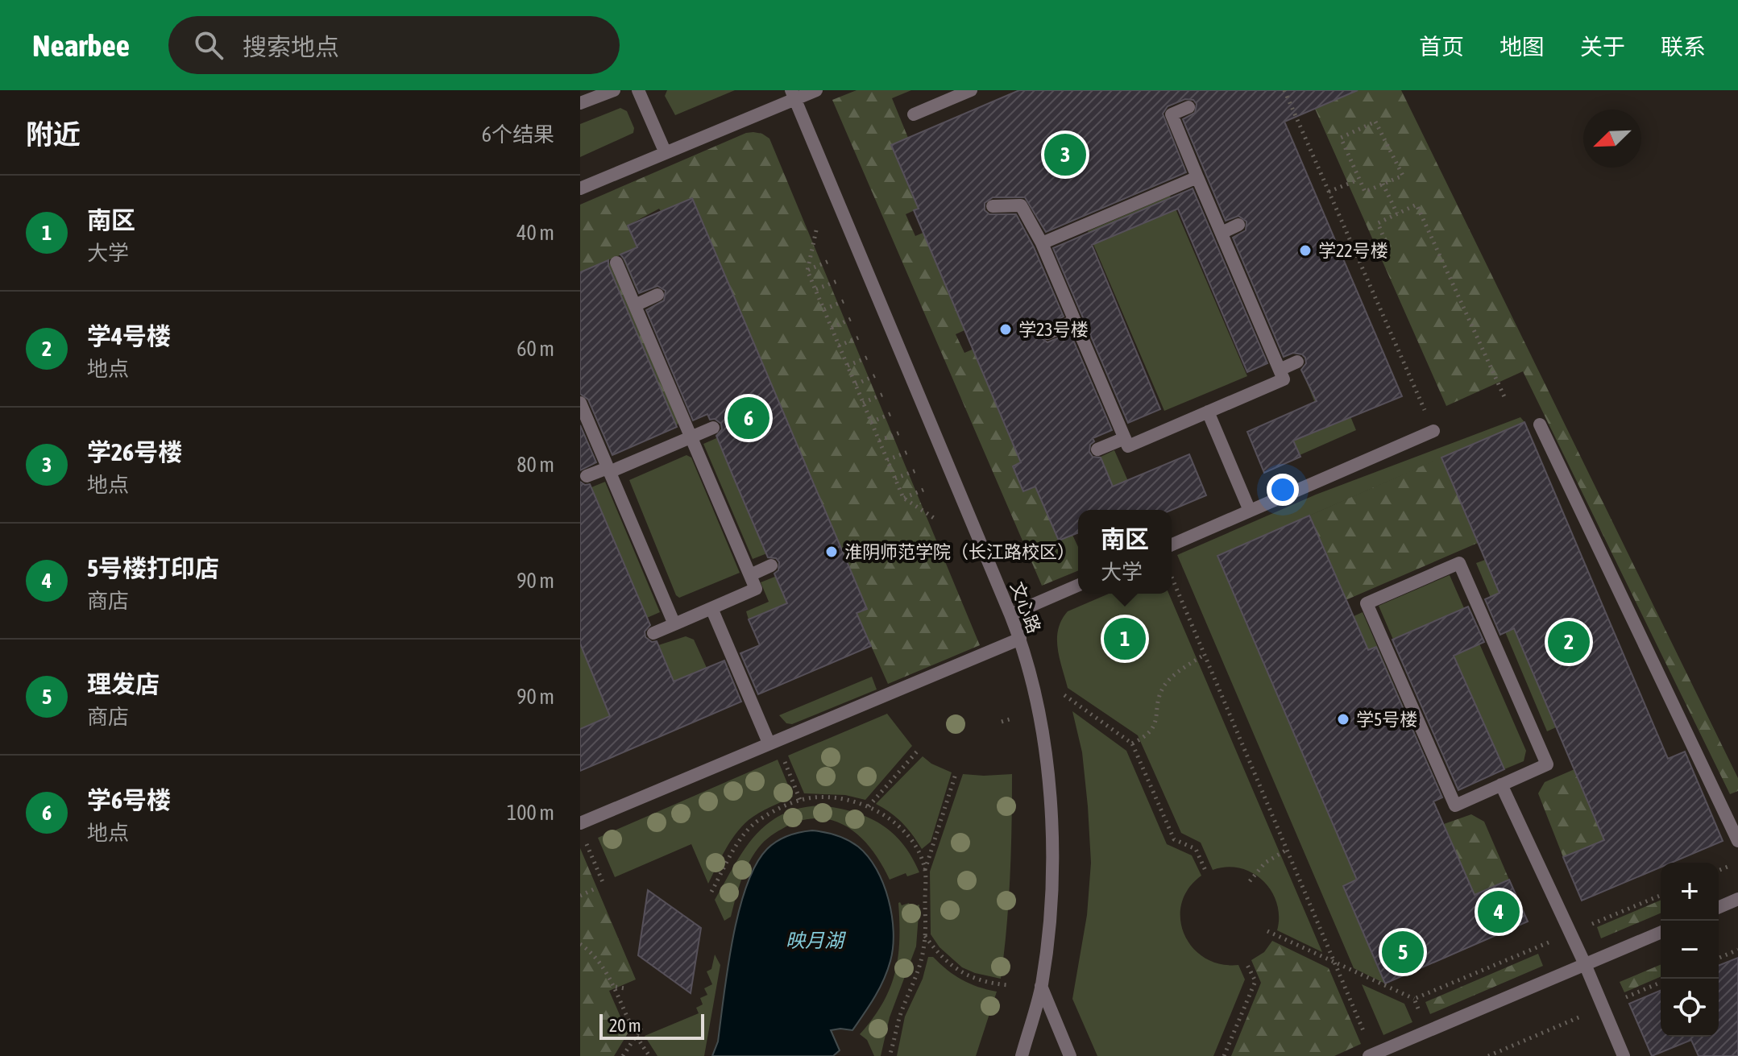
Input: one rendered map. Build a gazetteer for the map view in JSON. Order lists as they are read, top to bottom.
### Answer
{
  "streets": {
    "lane": ["文心路"]
  },
  "water": ["映月湖"],
  "places": [
    "学22号楼",
    "学23号楼",
    "淮阴师范学院（长江路校区）",
    "学5号楼"
  ],
  "scale_bar": "20 m",
  "north": "bottom left",
  "page": {
    "header": "Nearbee",
    "search": "搜索地点",
    "nav": [
      "首页",
      "地图",
      "关于",
      "联系"
    ],
    "heading": ["附近", "6个结果"],
    "pins": [
      "3",
      "6",
      "1",
      "2",
      "4",
      "5"
    ],
    "list": [
      {
        "mark": "1",
        "name": "南区",
        "note": "大学",
        "value": "40 m"
      },
      {
        "mark": "2",
        "name": "学4号楼",
        "note": "地点",
        "value": "60 m"
      },
      {
        "mark": "3",
        "name": "学26号楼",
        "note": "地点",
        "value": "80 m"
      },
      {
        "mark": "4",
        "name": "5号楼打印店",
        "note": "商店",
        "value": "90 m"
      },
      {
        "mark": "5",
        "name": "理发店",
        "note": "商店",
        "value": "90 m"
      },
      {
        "mark": "6",
        "name": "学6号楼",
        "note": "地点",
        "value": "100 m"
      }
    ],
    "popup": ["南区", "大学"],
    "map_buttons": ["+", "−"],
    "scale": "20 m"
  }
}
